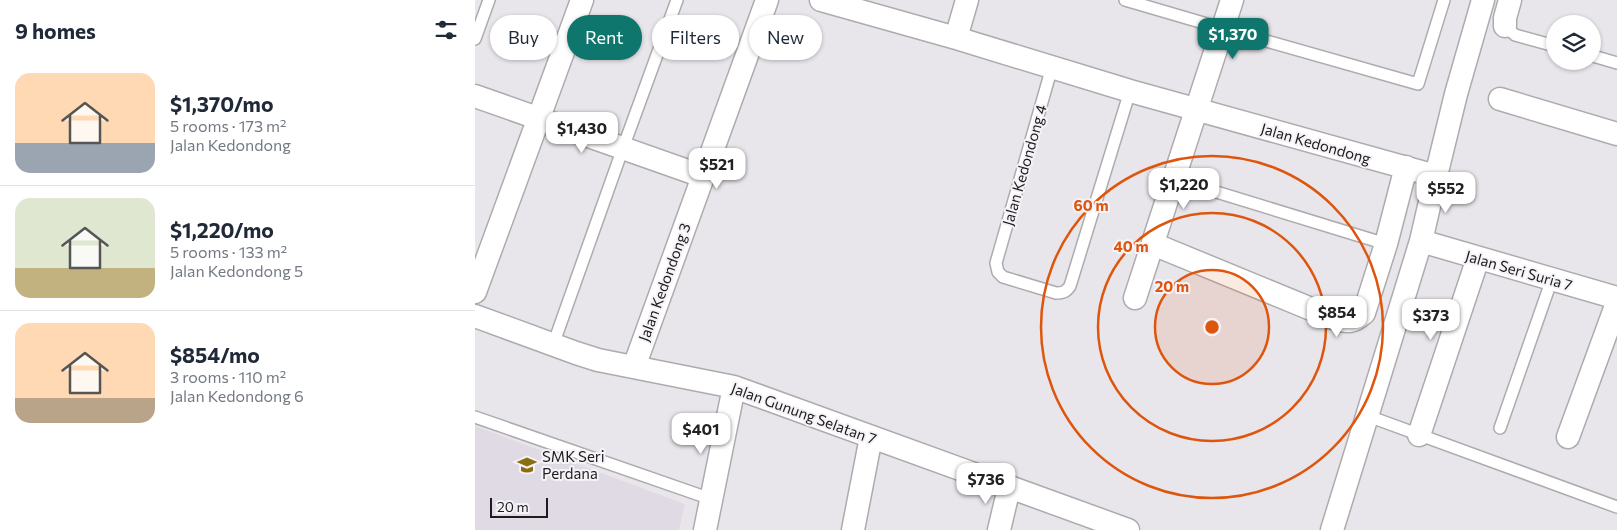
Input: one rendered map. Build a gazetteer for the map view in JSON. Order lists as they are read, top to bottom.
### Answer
{
  "streets": {
    "street": [
      "Jalan Kedondong",
      "Jalan Seri Suria 7",
      "Jalan Kedondong 3",
      "Jalan Gunung Selatan 7"
    ],
    "lane": ["Jalan Kedondong 4"]
  },
  "crossings": [
    ["Jalan Kedondong", "Jalan Kedondong 4"],
    ["Jalan Kedondong 3", "Jalan Gunung Selatan 7"]
  ],
  "places": {
    "school or university": ["SMK Seri Perdana"]
  },
  "scale_bar": "20 m",
  "page": {
    "heading": "9 homes",
    "chip": [
      "Buy",
      "Rent",
      "Filters",
      "New"
    ],
    "price": [
      "$1,370",
      "$1,430",
      "$521",
      "$1,220",
      "$552",
      "$854",
      "$373",
      "$401",
      "$736"
    ],
    "list": [
      {
        "name": "$1,370/mo",
        "note": "5 rooms · 173 m² · Jalan Kedondong"
      },
      {
        "name": "$1,220/mo",
        "note": "5 rooms · 133 m² · Jalan Kedondong 5"
      },
      {
        "name": "$854/mo",
        "note": "3 rooms · 110 m² · Jalan Kedondong 6"
      }
    ],
    "scale": "20 m"
  },
  "rings": ["60 m", "40 m", "20 m"]
}
